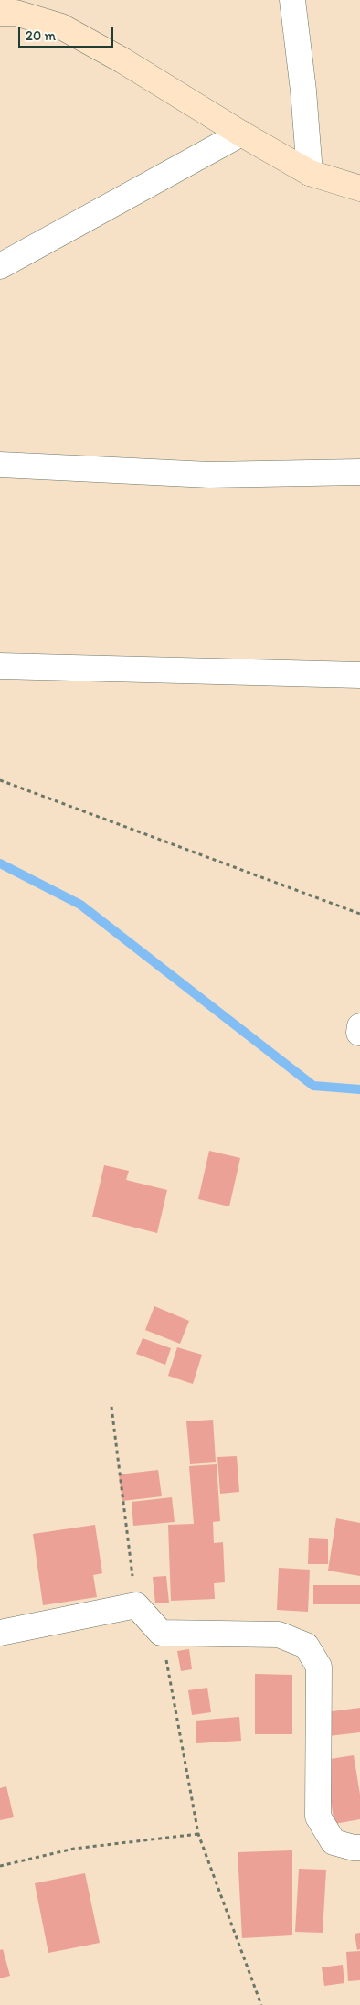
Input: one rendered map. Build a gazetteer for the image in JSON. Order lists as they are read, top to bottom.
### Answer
{
  "scale_bar": "20 m"
}
